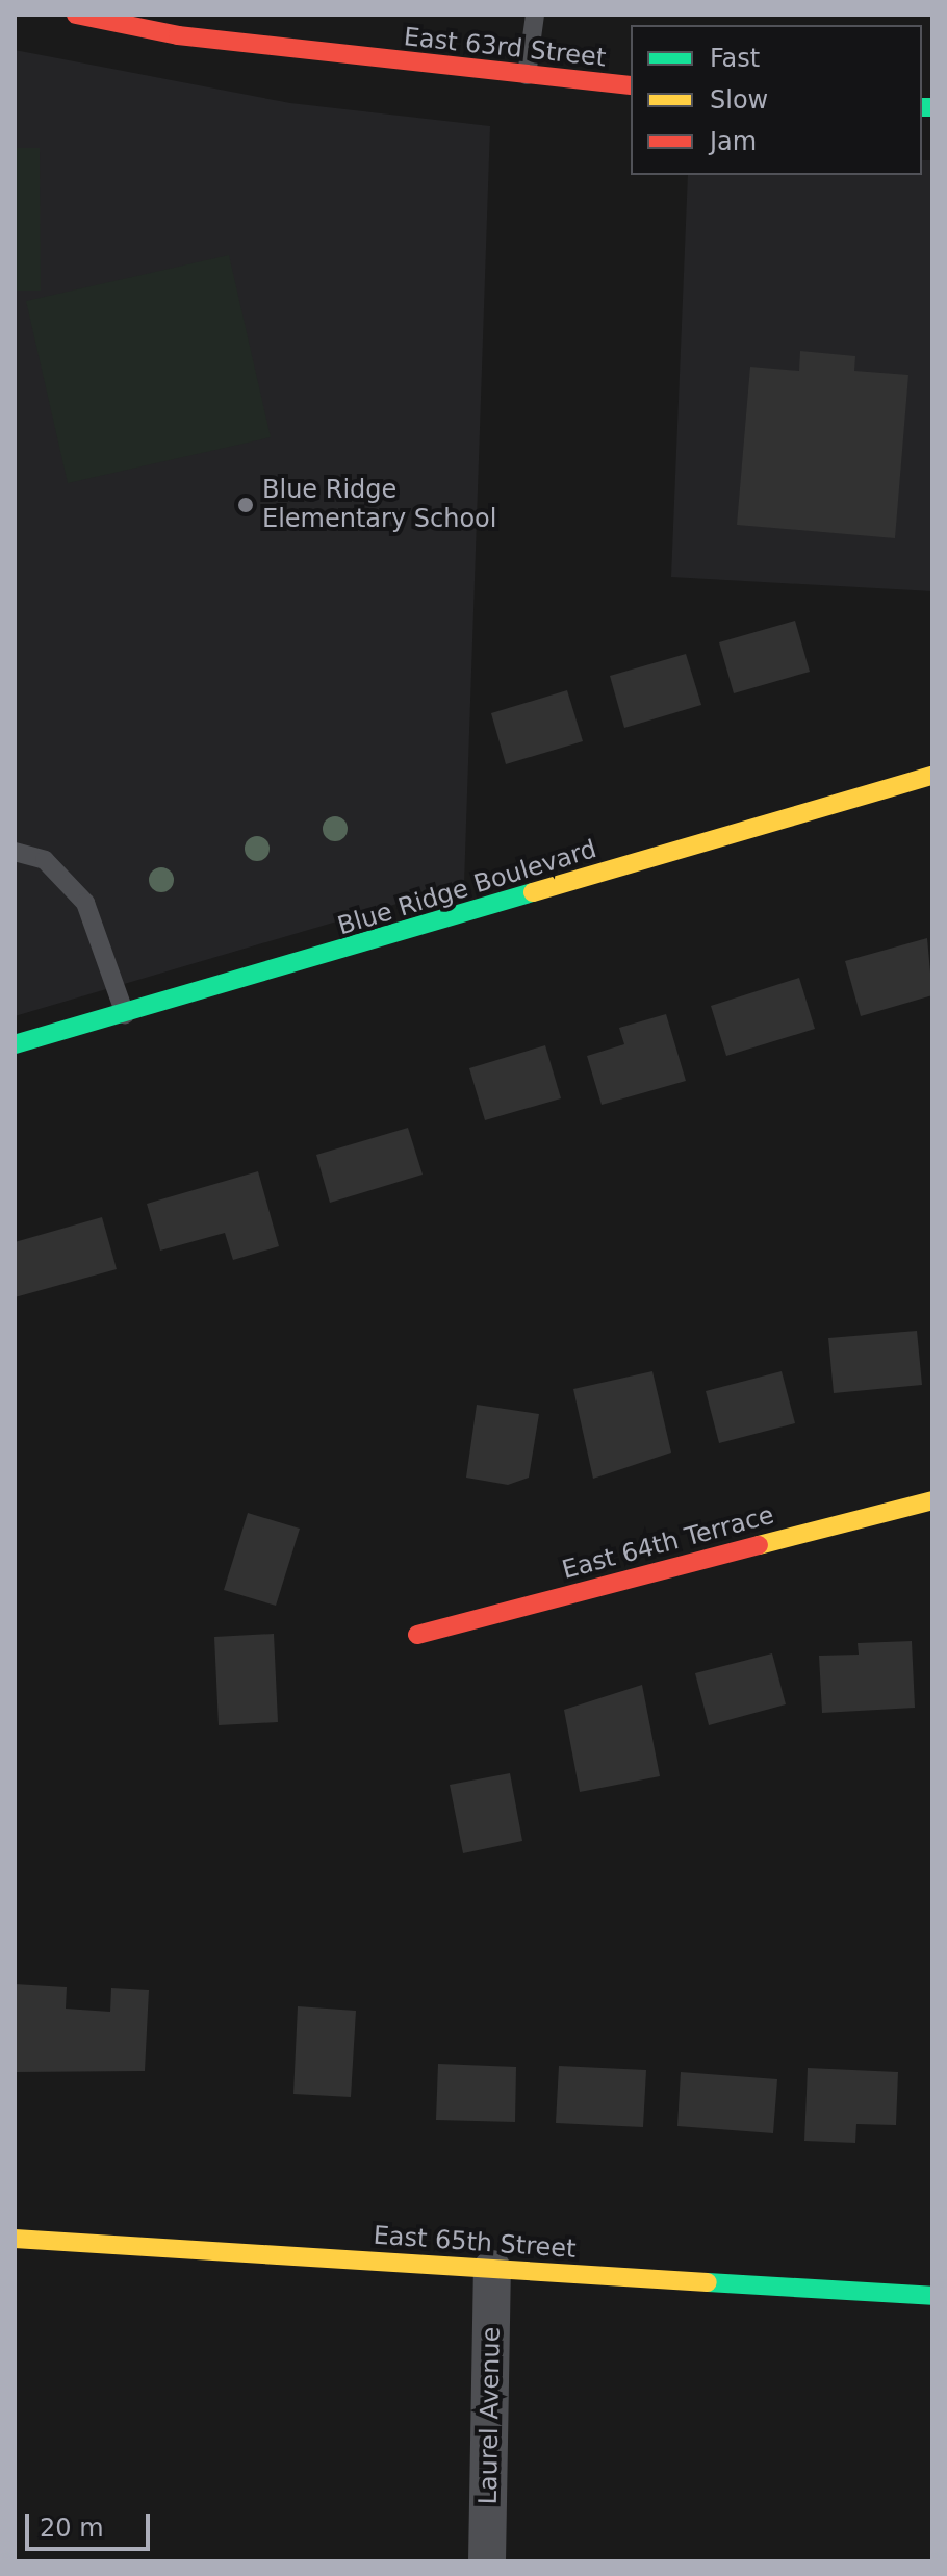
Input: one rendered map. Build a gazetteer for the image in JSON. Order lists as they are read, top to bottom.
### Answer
{
  "streets": {
    "street": [
      "East 63rd Street",
      "Blue Ridge Boulevard",
      "East 64th Terrace",
      "East 65th Street",
      "Laurel Avenue"
    ]
  },
  "crossings": [
    ["East 65th Street", "Laurel Avenue"]
  ],
  "places": ["Blue Ridge Elementary School"],
  "legend": ["Fast", "Slow", "Jam"],
  "scale_bar": "20 m"
}
